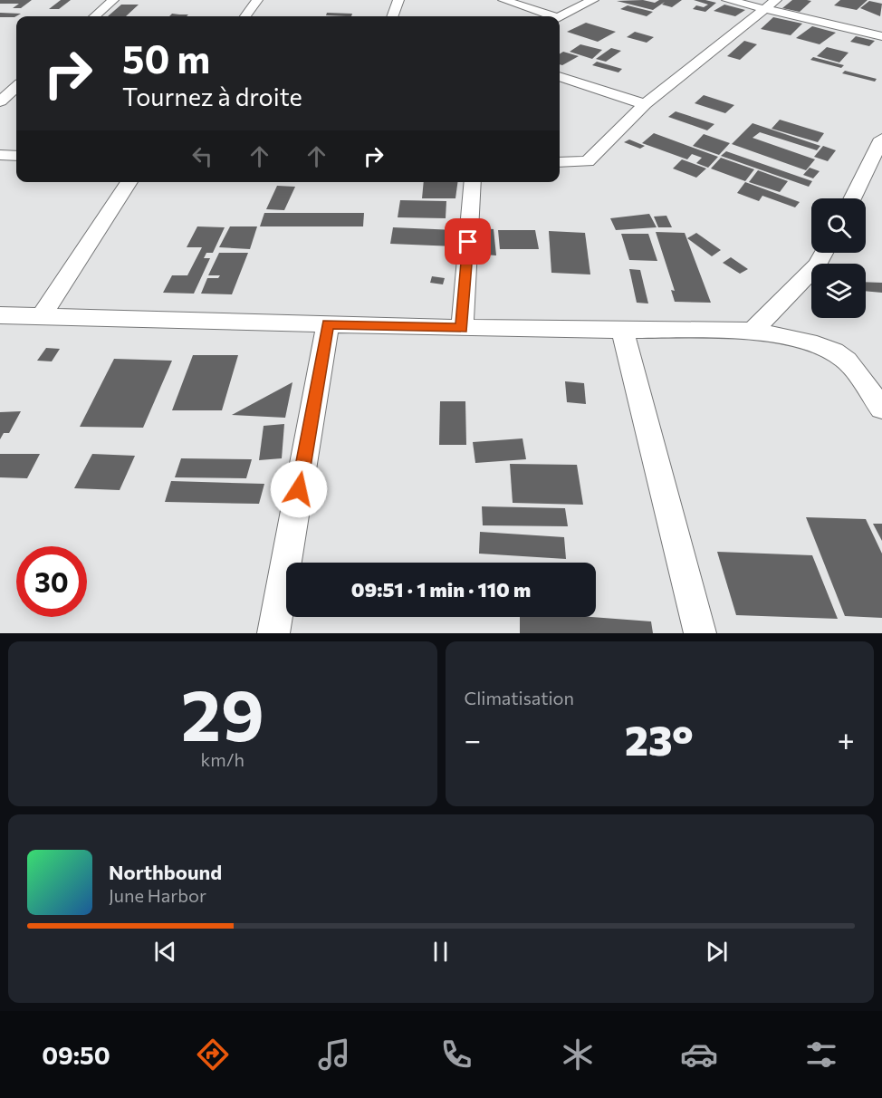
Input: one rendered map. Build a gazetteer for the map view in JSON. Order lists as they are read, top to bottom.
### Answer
{
  "page": {
    "turn": ["50 m", "Tournez à droite"],
    "limit": "30",
    "trip": "09:51 · 1 min · 110 m",
    "tile": [
      ["29", "km/h"],
      "Climatisation"
    ],
    "heat": ["−", "23°", "+"],
    "song": ["Northbound", "June Harbor"],
    "tabs": "09:50"
  }
}
